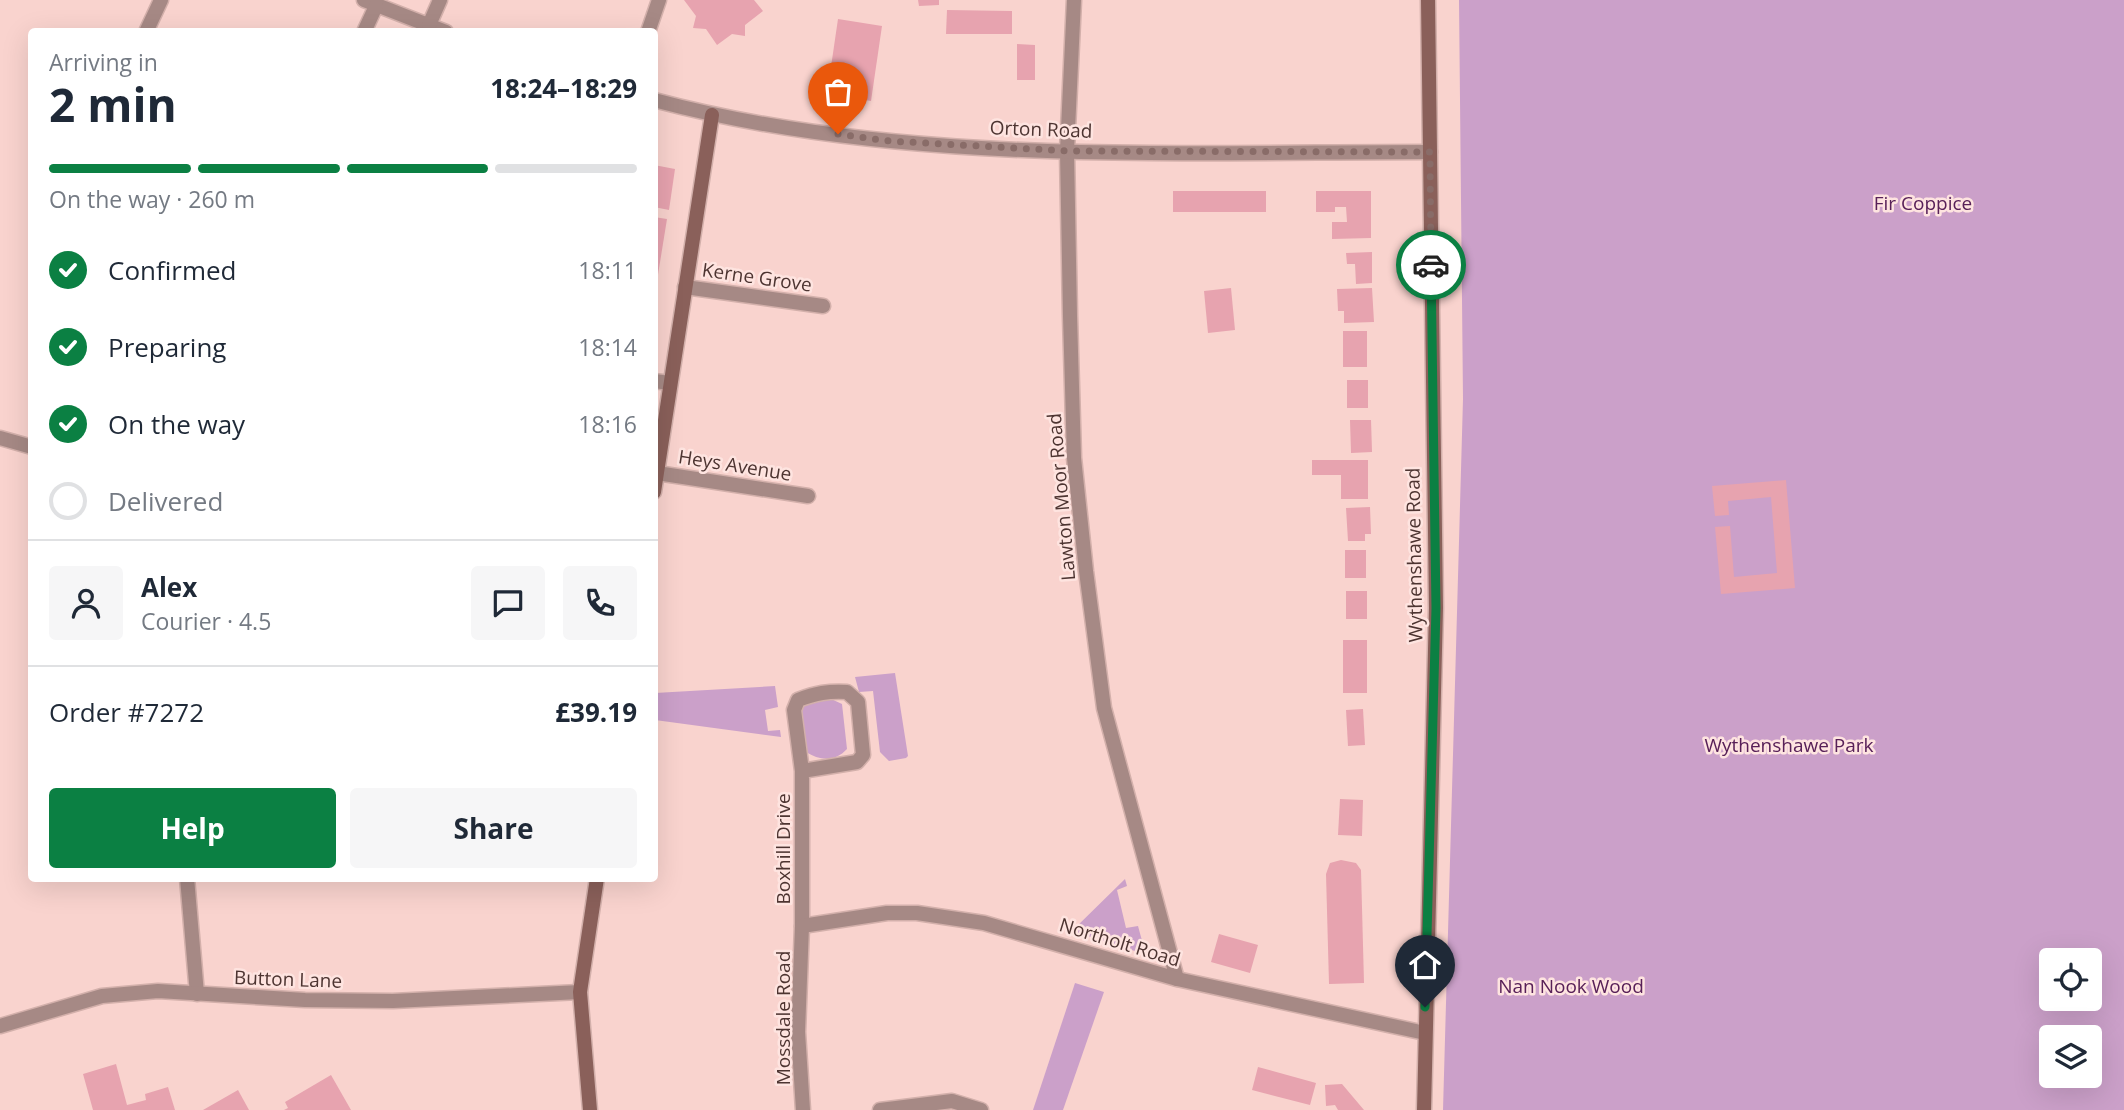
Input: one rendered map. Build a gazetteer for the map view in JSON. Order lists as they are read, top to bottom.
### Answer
{
  "streets": {
    "main road": ["Wythenshawe Road"],
    "street": [
      "Orton Road",
      "Kerne Grove",
      "Heys Avenue",
      "Lawton Moor Road",
      "Boxhill Drive",
      "Northolt Road",
      "Button Lane",
      "Mossdale Road"
    ]
  },
  "crossings": [
    ["Orton Road", "Lawton Moor Road"],
    ["Orton Road", "Wythenshawe Road"],
    ["Lawton Moor Road", "Northolt Road"],
    ["Wythenshawe Road", "Northolt Road"],
    ["Boxhill Drive", "Northolt Road"],
    ["Boxhill Drive", "Mossdale Road"],
    ["Northolt Road", "Mossdale Road"]
  ],
  "parks": ["Fir Coppice", "Wythenshawe Park", "Nan Nook Wood"],
  "page": {
    "heading": ["2 min", "Arriving in", "18:24–18:29"],
    "panel": [
      "Alex",
      "Courier · 4.5",
      "Order #7272",
      "£39.19"
    ],
    "bar": "On the way · 260 m",
    "list": [
      ["Confirmed", "18:11"],
      ["Preparing", "18:14"],
      ["On the way", "18:16"],
      "Delivered"
    ],
    "buttons": ["Help", "Share"]
  }
}
